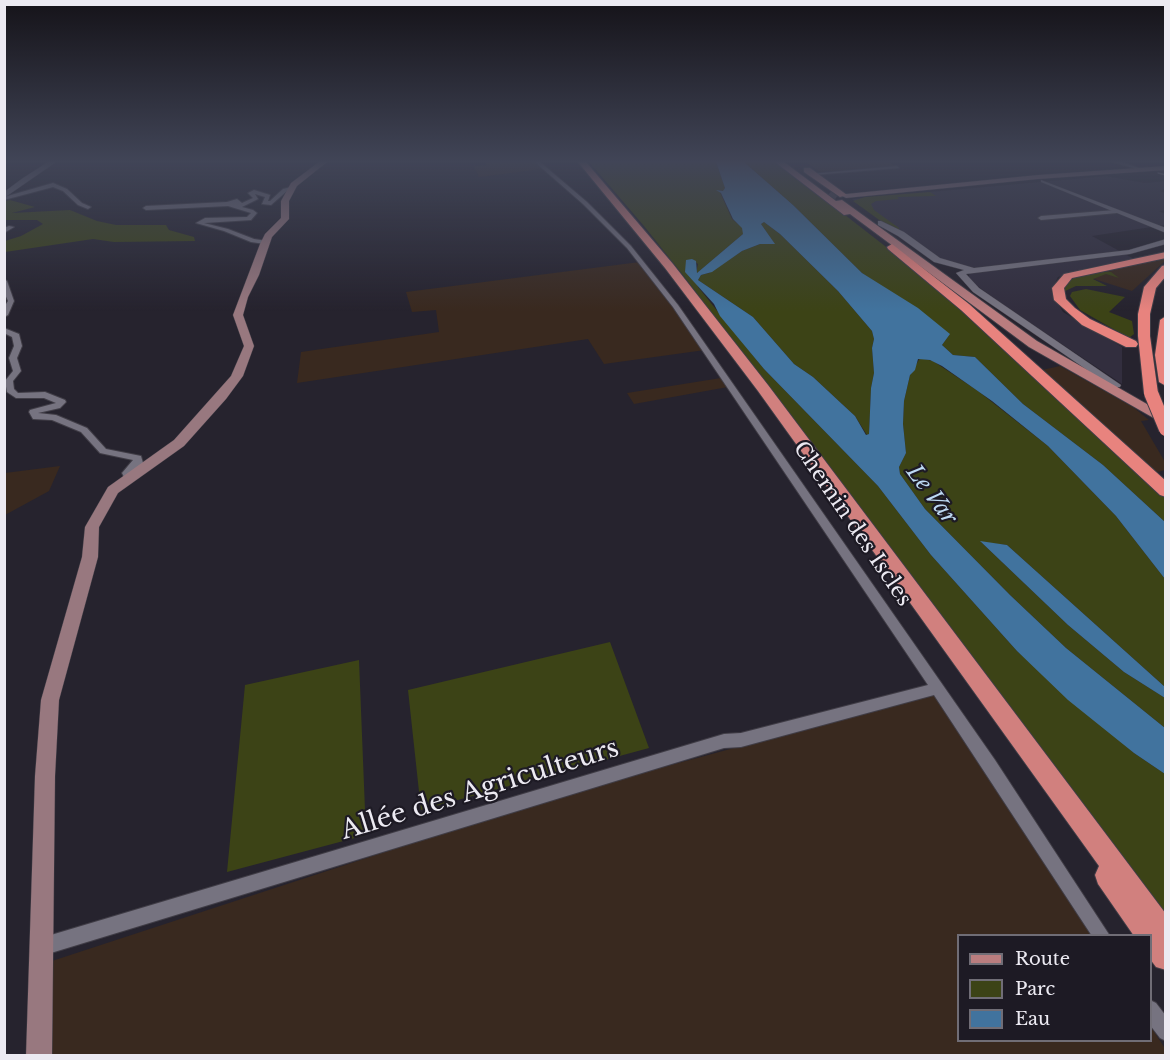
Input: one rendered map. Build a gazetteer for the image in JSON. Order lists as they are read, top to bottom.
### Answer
{
  "streets": {
    "street": ["Chemin des Iscles", "Allée des Agriculteurs"]
  },
  "crossings": [
    ["Chemin des Iscles", "Allée des Agriculteurs"]
  ],
  "water": ["Le Var"],
  "legend": ["Route", "Parc", "Eau"]
}
